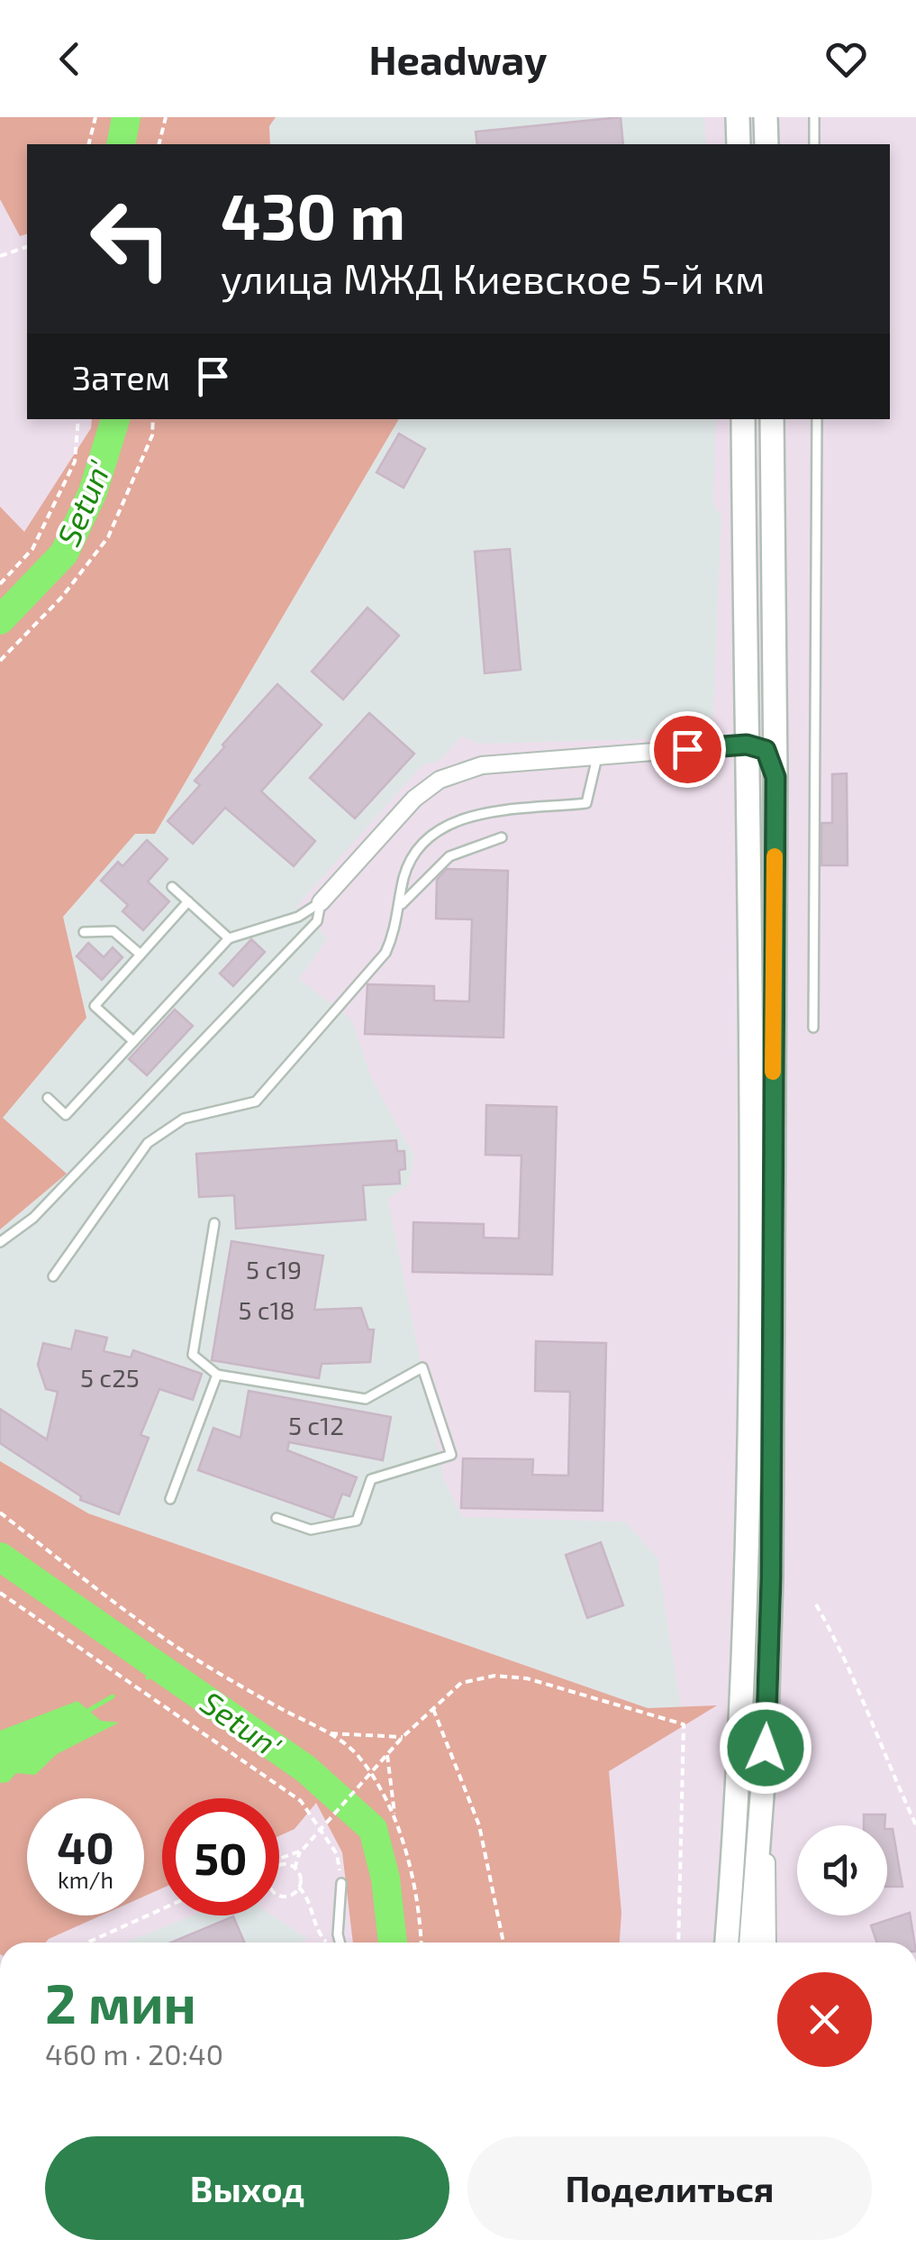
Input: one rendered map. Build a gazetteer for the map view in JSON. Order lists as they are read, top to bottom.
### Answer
{
  "water": ["Setun'"],
  "house_numbers": [
    "5 с19",
    "5 с18",
    "5 с25",
    "5 с12"
  ],
  "page": {
    "header": "Headway",
    "turn": ["430 m", "улица МЖД Киевское 5-й км"],
    "then": "Затем",
    "speed": "40 km/h",
    "limit": "50",
    "heading": ["2 мин", "460 m · 20:40"],
    "buttons": ["Выход", "Поделиться"]
  }
}
